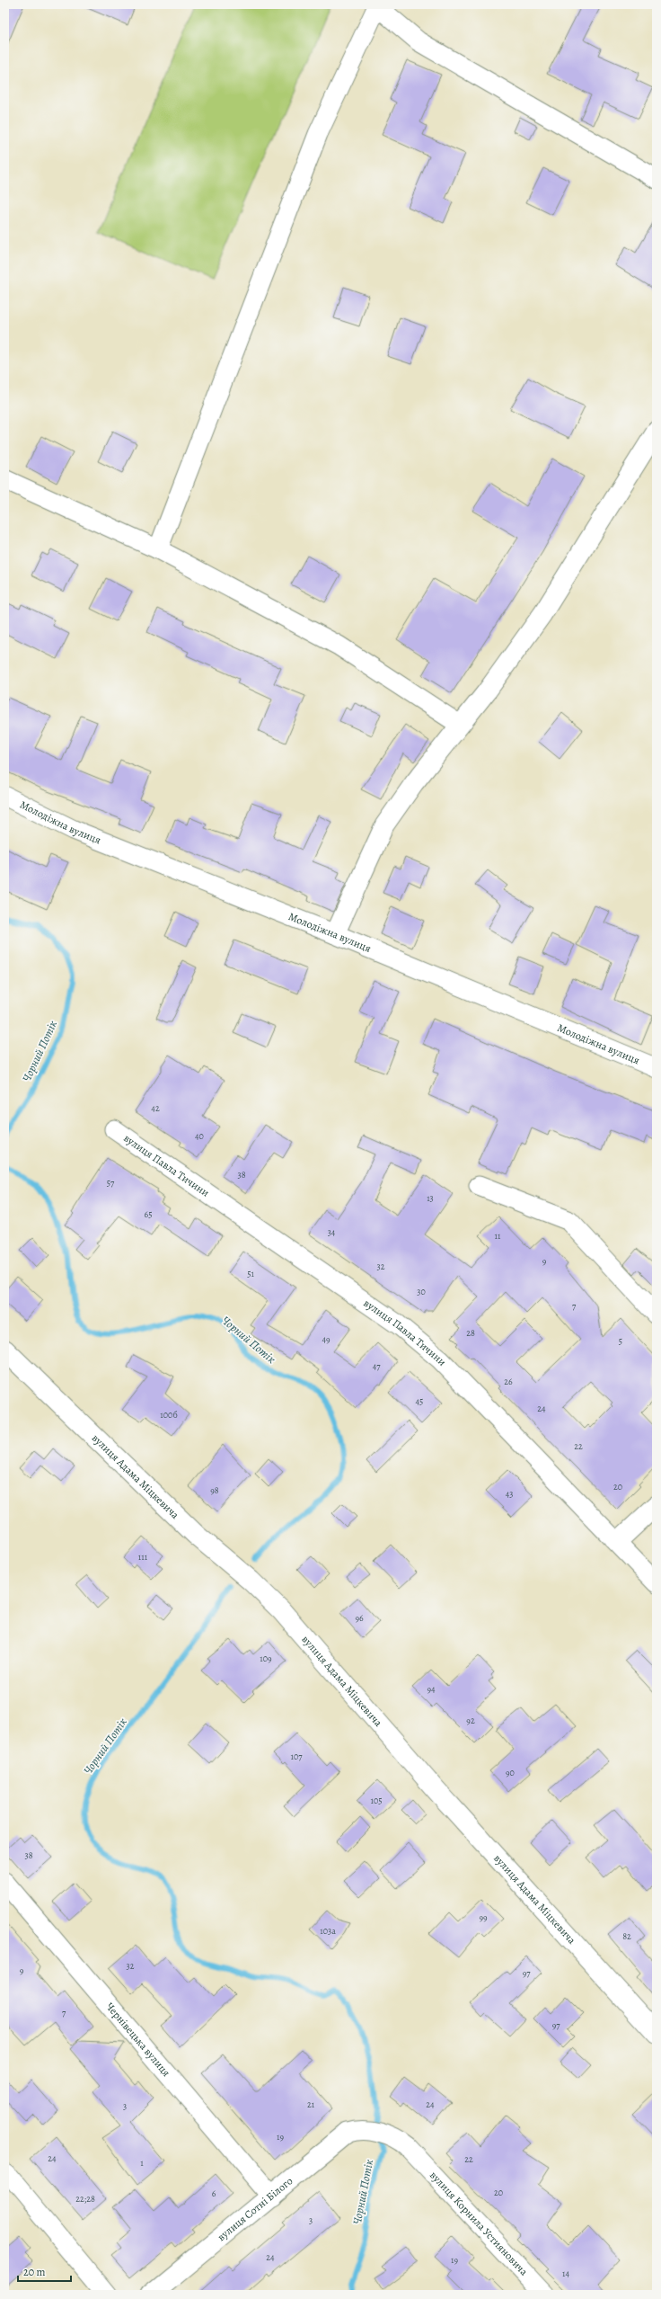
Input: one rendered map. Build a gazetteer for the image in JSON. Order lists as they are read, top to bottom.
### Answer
{
  "streets": {
    "street": [
      "Молодіжна вулиця",
      "вулиця Павла Тичини",
      "вулиця Адама Міцкевича",
      "Чернівецька вулиця",
      "вулиця Сотні Білого",
      "вулиця Корнила Устияновича"
    ]
  },
  "crossings": [
    ["Чернівецька вулиця", "вулиця Сотні Білого"],
    ["вулиця Сотні Білого", "вулиця Корнила Устияновича"]
  ],
  "water": ["Чорний Потік"],
  "house_numbers": [
    "42",
    "40",
    "38",
    "57",
    "13",
    "65",
    "34",
    "11",
    "9",
    "32",
    "51",
    "30",
    "7",
    "28",
    "49",
    "5",
    "47",
    "26",
    "45",
    "24",
    "100б",
    "22",
    "20",
    "98",
    "43",
    "111",
    "96",
    "109",
    "94",
    "92",
    "107",
    "90",
    "105",
    "38",
    "99",
    "103а",
    "82",
    "32",
    "9",
    "97",
    "7",
    "97",
    "21",
    "24",
    "3",
    "19",
    "24",
    "22",
    "1",
    "20",
    "6",
    "22;28",
    "3",
    "24",
    "19",
    "14"
  ],
  "scale_bar": "20 m"
}
